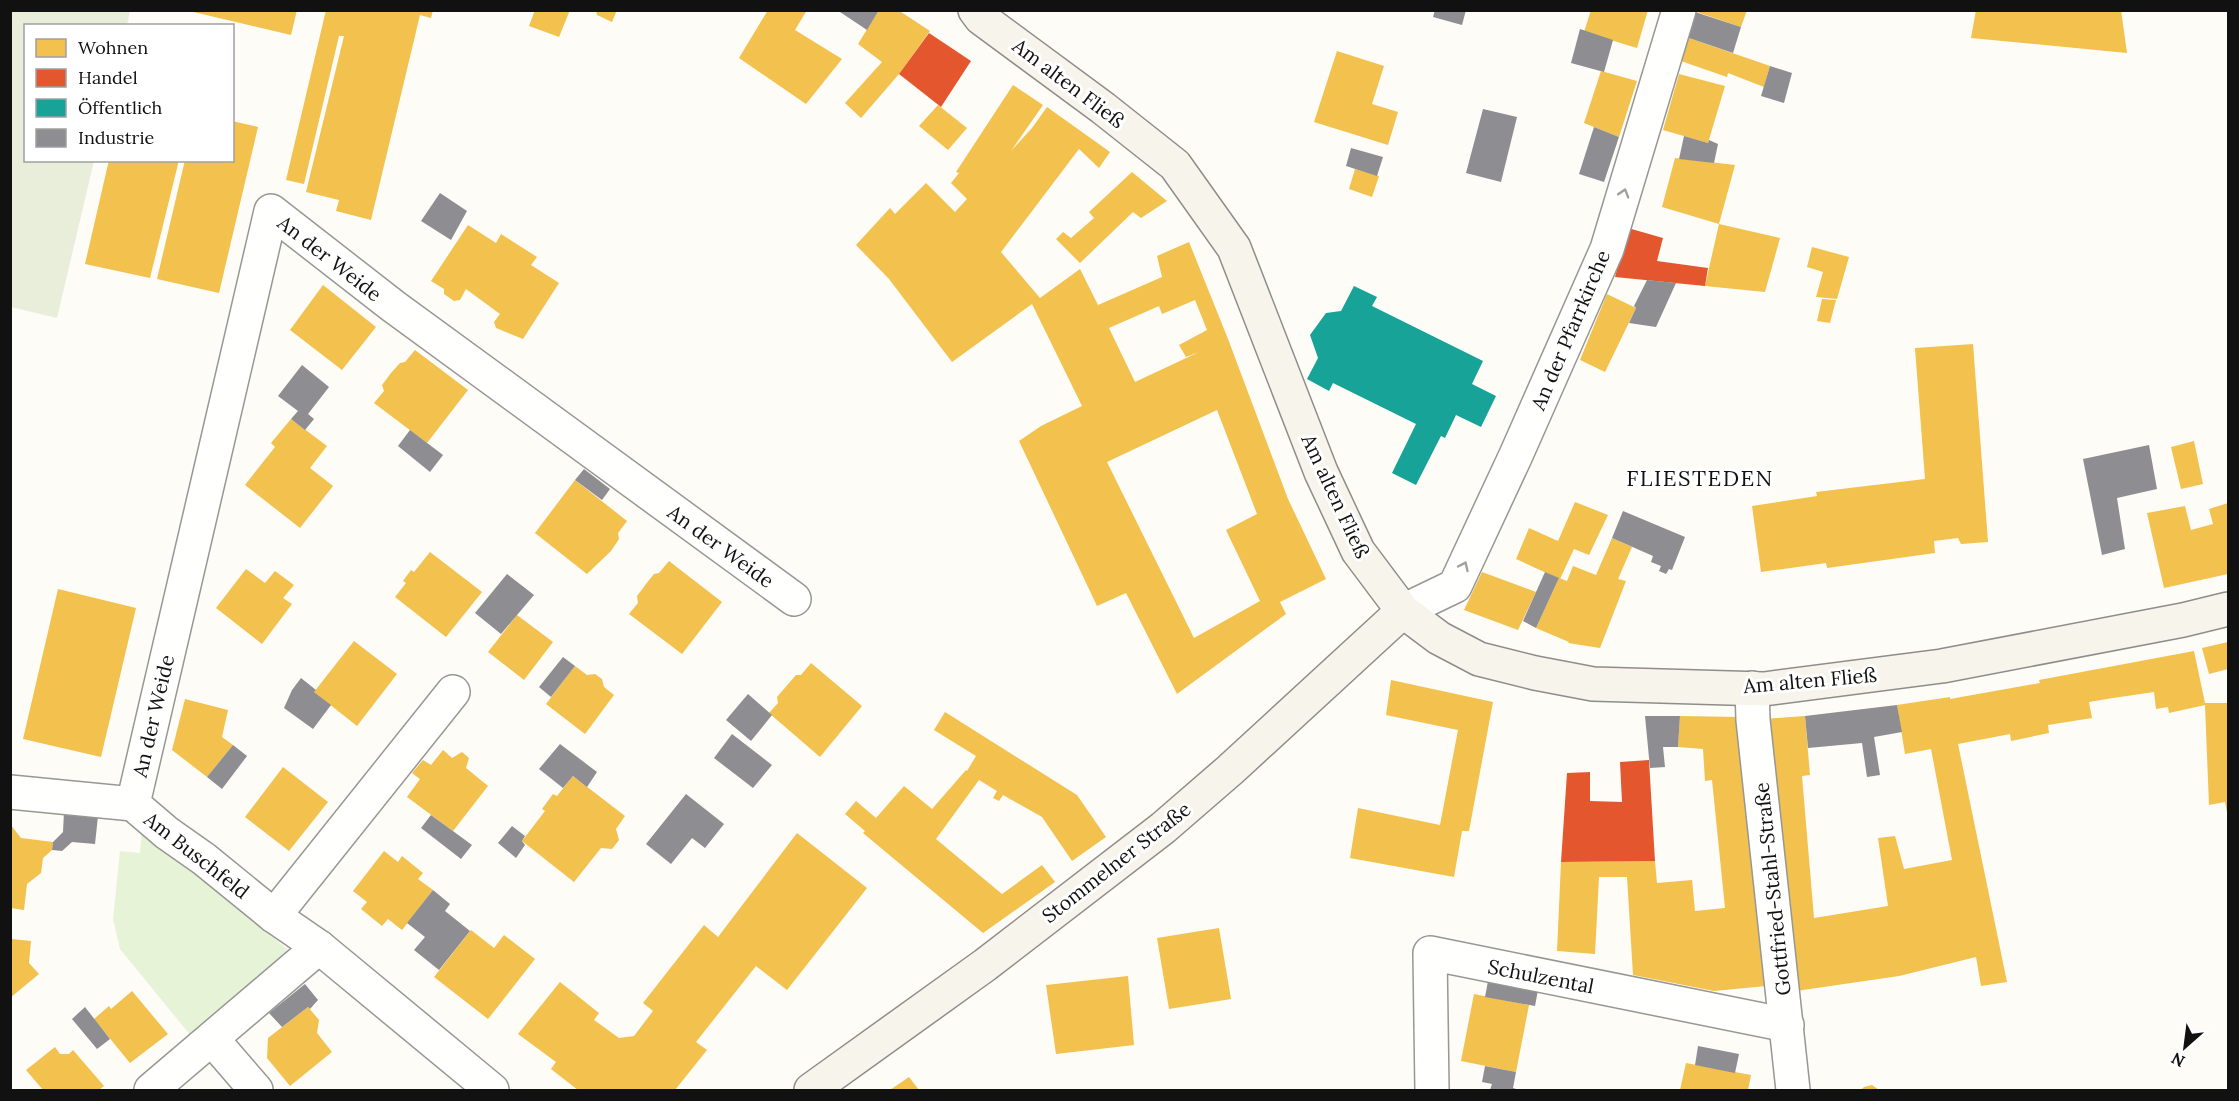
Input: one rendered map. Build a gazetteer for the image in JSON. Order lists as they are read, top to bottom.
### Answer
{
  "streets": {
    "main road": ["Am alten Fließ", "Stommelner Straße"],
    "street": [
      "An der Weide",
      "An der Pfarrkirche",
      "Am Buschfeld",
      "Gottfried-Stahl-Straße",
      "Schulzental"
    ]
  },
  "crossings": [
    ["Am alten Fließ", "An der Pfarrkirche"],
    ["Am alten Fließ", "Stommelner Straße"],
    ["Am alten Fließ", "Gottfried-Stahl-Straße"],
    ["An der Weide", "Am Buschfeld"],
    ["An der Pfarrkirche", "Stommelner Straße"],
    ["Gottfried-Stahl-Straße", "Schulzental"]
  ],
  "one_way": ["An der Pfarrkirche"],
  "districts": ["FLIESTEDEN"],
  "legend": [
    "Wohnen",
    "Handel",
    "Öffentlich",
    "Industrie"
  ],
  "north": "bottom left"
}
